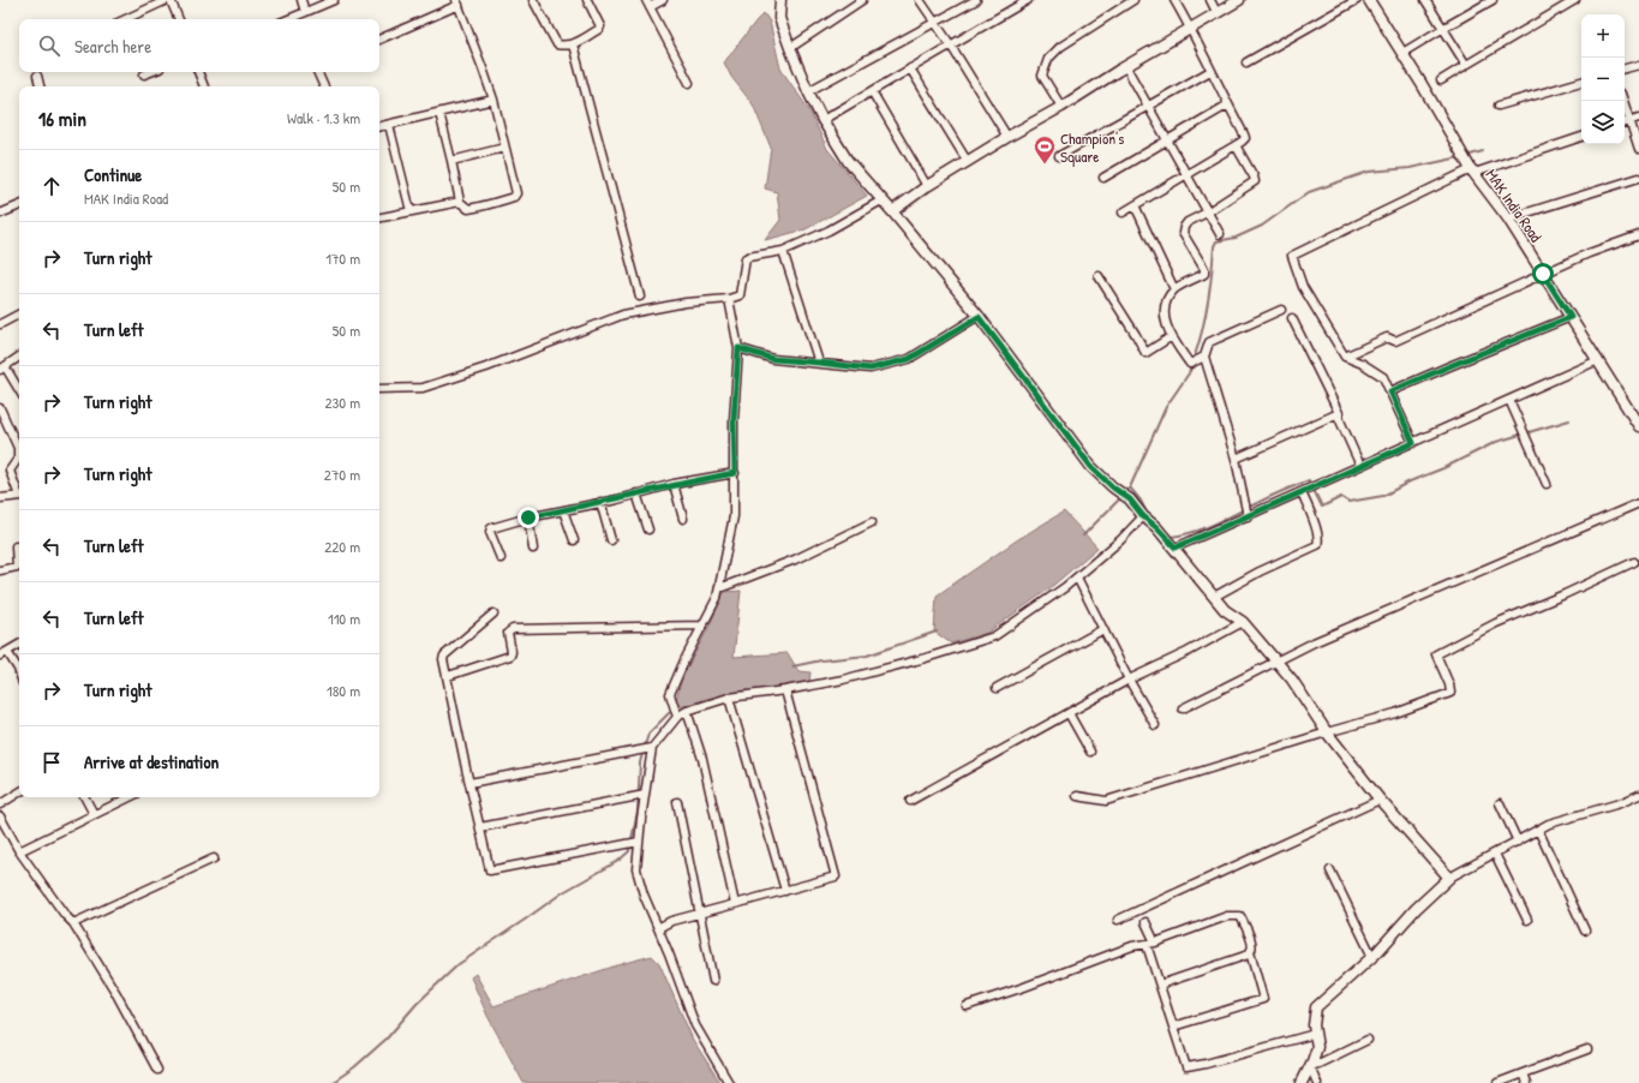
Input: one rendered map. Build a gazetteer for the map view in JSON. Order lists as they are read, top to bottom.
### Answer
{
  "streets": {
    "street": ["MAK India Road"]
  },
  "places": {
    "sports": ["Champion's Square"]
  },
  "page": {
    "map_buttons": ["+", "−"],
    "search": "Search here",
    "heading": ["16 min", "Walk · 1.3 km"],
    "list": [
      ["Continue", "MAK India Road", "50 m"],
      ["Turn right", "170 m"],
      ["Turn left", "50 m"],
      ["Turn right", "230 m"],
      ["Turn right", "270 m"],
      ["Turn left", "220 m"],
      ["Turn left", "110 m"],
      ["Turn right", "180 m"],
      "Arrive at destination"
    ]
  }
}
